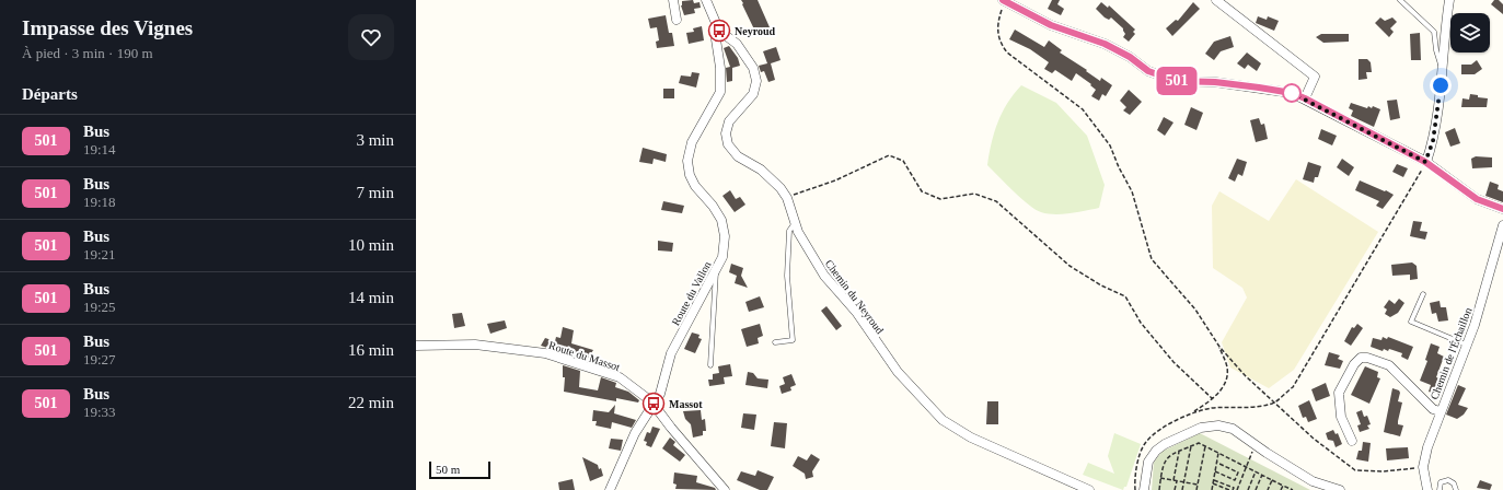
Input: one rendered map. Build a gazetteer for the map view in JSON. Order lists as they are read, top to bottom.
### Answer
{
  "streets": {
    "street": [
      "Route du Vallon",
      "Chemin du Neyroud",
      "Chemin de l'Échaillon",
      "Route du Massot"
    ]
  },
  "crossings": [
    ["Route du Vallon", "Chemin du Neyroud"],
    ["Route du Vallon", "Route du Massot"]
  ],
  "places": {
    "bus stop": ["Neyroud", "Massot"]
  },
  "lines": ["bus line 501"],
  "scale_bar": "50 m",
  "page": {
    "heading": [
      ["Impasse des Vignes", "À pied · 3 min · 190 m"],
      "Départs"
    ],
    "on_map": "501",
    "list": [
      {
        "mark": "501",
        "name": "Bus",
        "note": "19:14",
        "value": "3 min"
      },
      {
        "mark": "501",
        "name": "Bus",
        "note": "19:18",
        "value": "7 min"
      },
      {
        "mark": "501",
        "name": "Bus",
        "note": "19:21",
        "value": "10 min"
      },
      {
        "mark": "501",
        "name": "Bus",
        "note": "19:25",
        "value": "14 min"
      },
      {
        "mark": "501",
        "name": "Bus",
        "note": "19:27",
        "value": "16 min"
      },
      {
        "mark": "501",
        "name": "Bus",
        "note": "19:33",
        "value": "22 min"
      }
    ],
    "scale": "50 m"
  }
}
